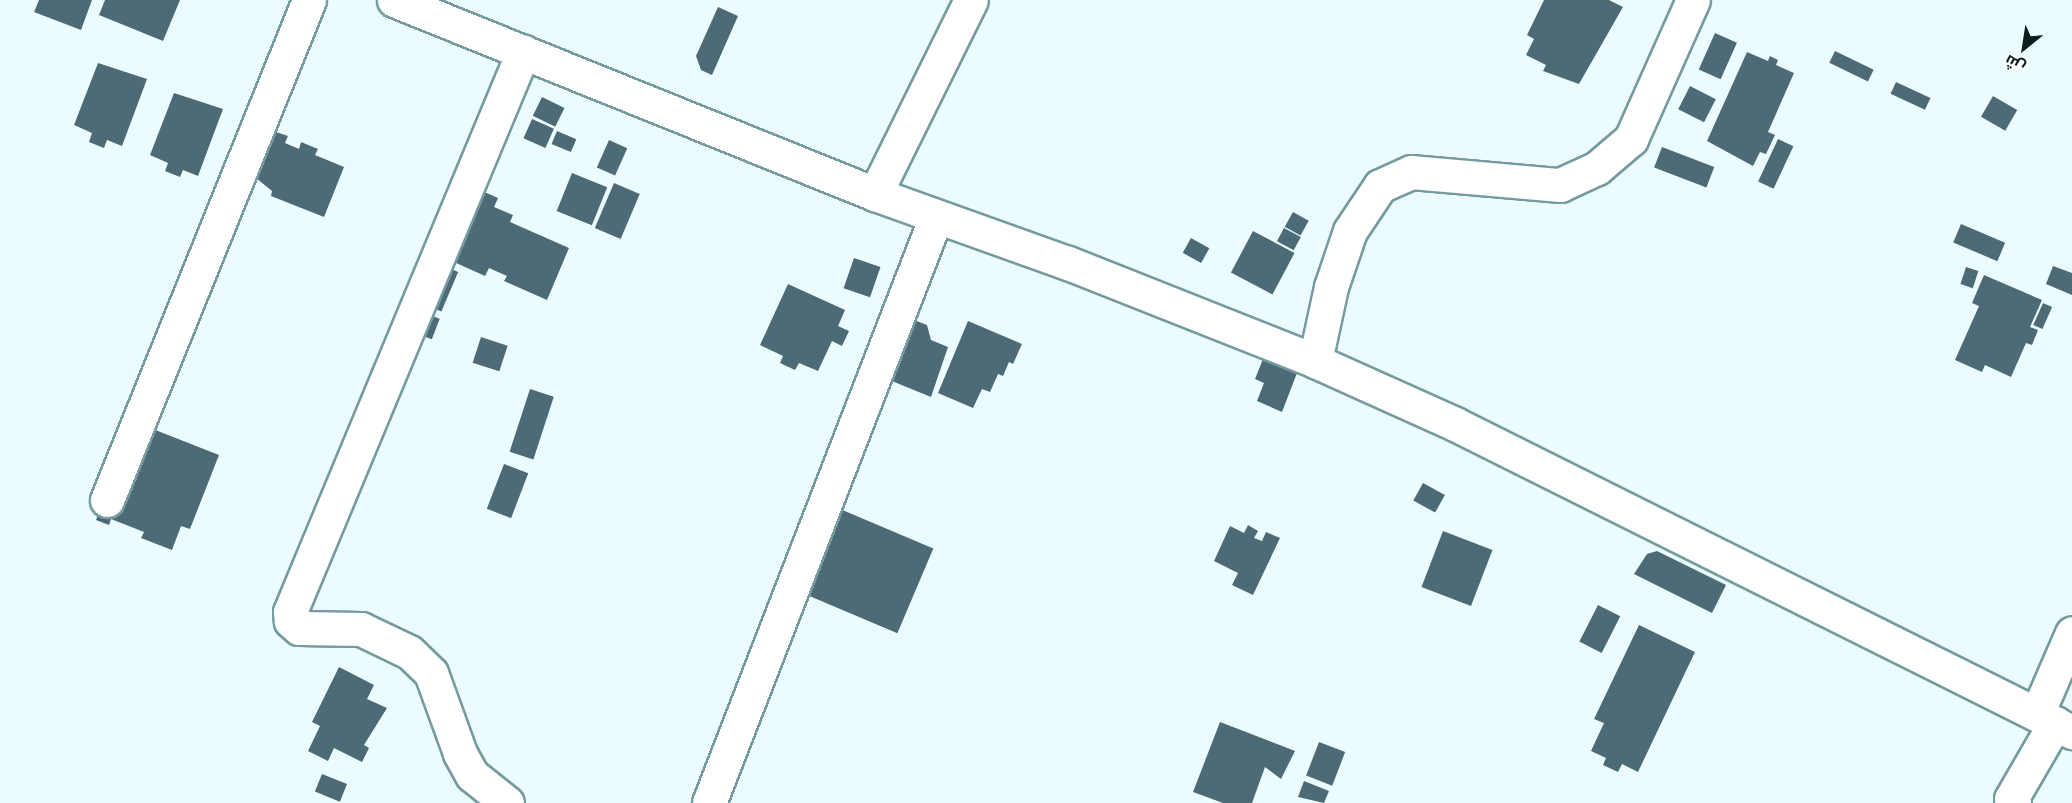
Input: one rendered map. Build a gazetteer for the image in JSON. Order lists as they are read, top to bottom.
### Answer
{
  "north": "bottom left"
}
